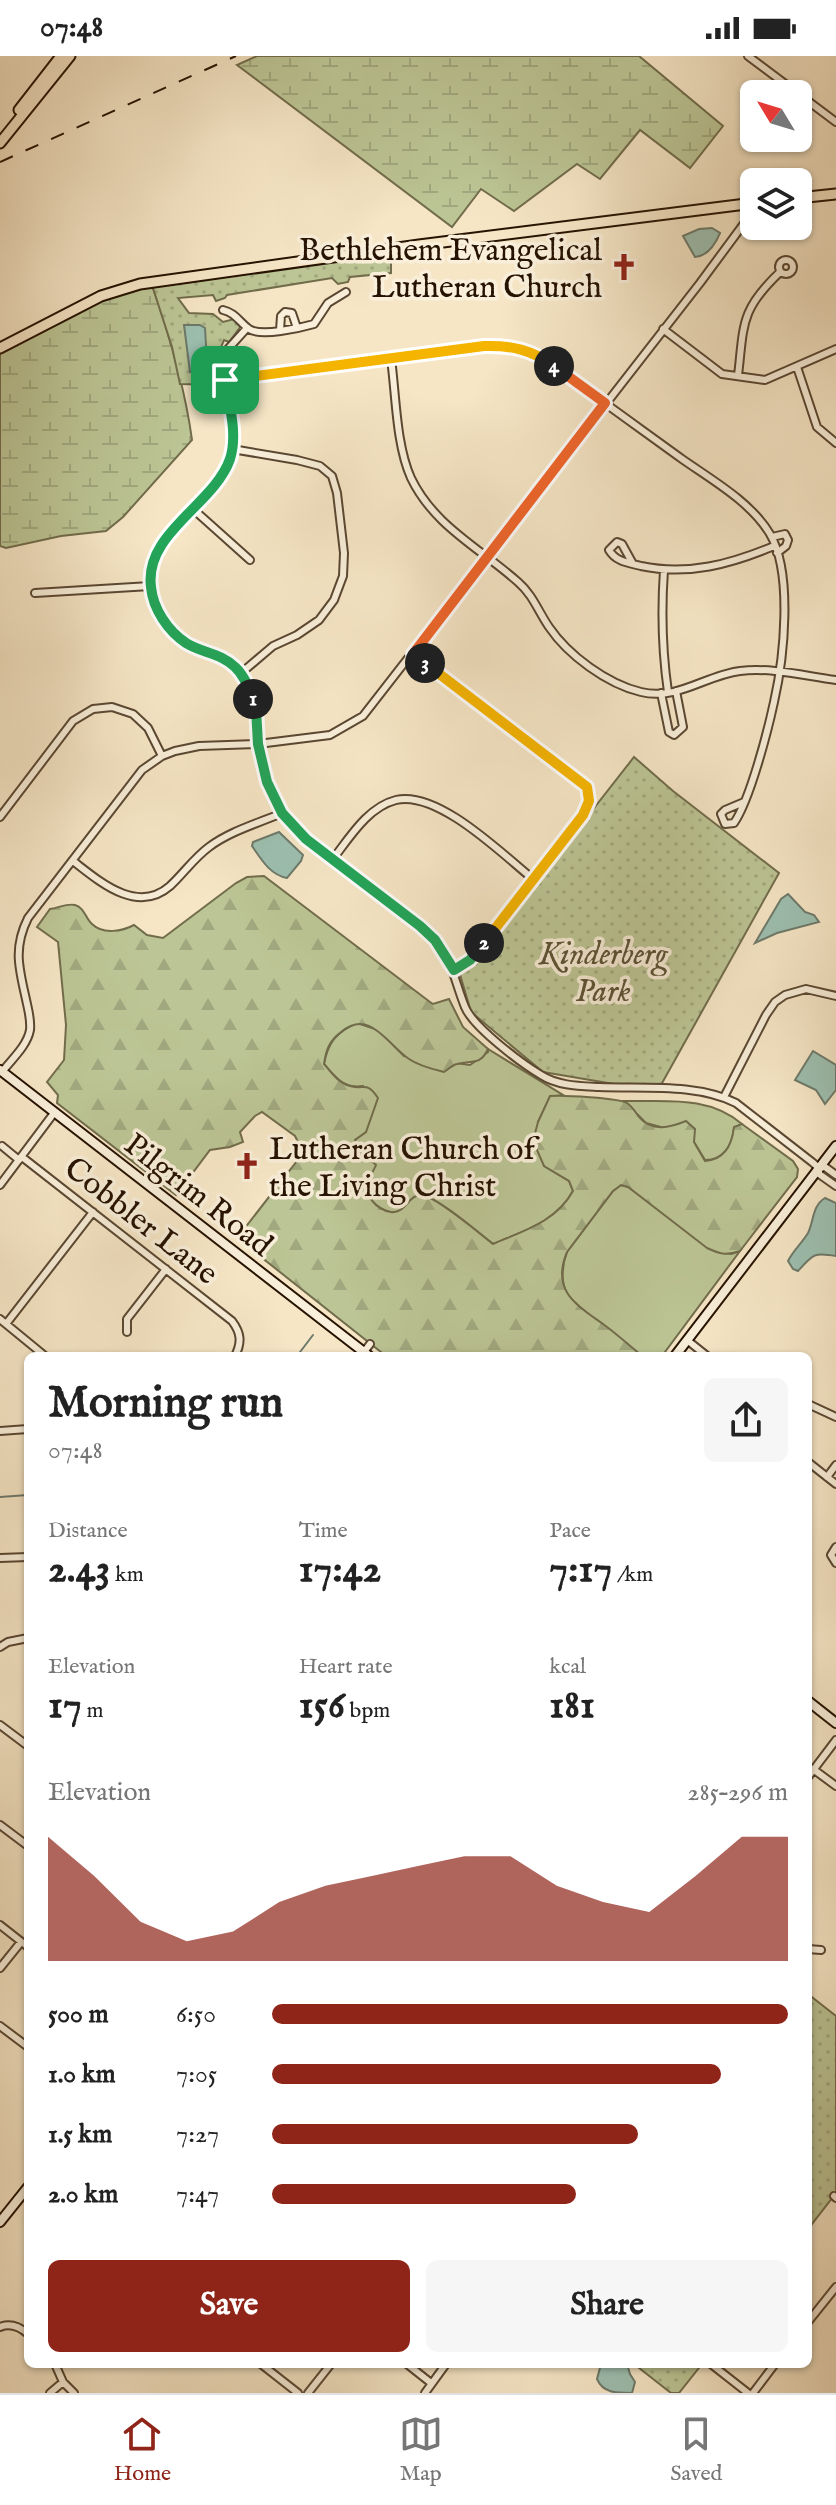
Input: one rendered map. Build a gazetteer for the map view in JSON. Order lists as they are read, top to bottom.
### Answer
{
  "streets": {
    "street": ["Pilgrim Road", "Cobbler Lane"]
  },
  "parks": ["Kinderberg Park"],
  "places": {
    "church": ["Bethlehem Evangelical Lutheran Church", "Lutheran Church of the Living Christ"]
  },
  "north": "top left",
  "page": {
    "status": "07:48",
    "pins": [
      "4",
      "3",
      "1",
      "2"
    ],
    "heading": ["Morning run", "07:48"],
    "stats": [
      ["Distance", "2.43 km"],
      ["Time", "17:42"],
      ["Pace", "7:17 /km"],
      ["Elevation", "17 m"],
      ["Heart rate", "156 bpm"],
      ["kcal", "181"]
    ],
    "chart": ["Elevation", "285–296 m"],
    "list": [
      {
        "name": "500 m",
        "note": "6:50"
      },
      {
        "name": "1.0 km",
        "note": "7:05"
      },
      {
        "name": "1.5 km",
        "note": "7:27"
      },
      {
        "name": "2.0 km",
        "note": "7:47"
      }
    ],
    "buttons": ["Save", "Share"],
    "tabs": ["Home", "Map", "Saved"]
  }
}
